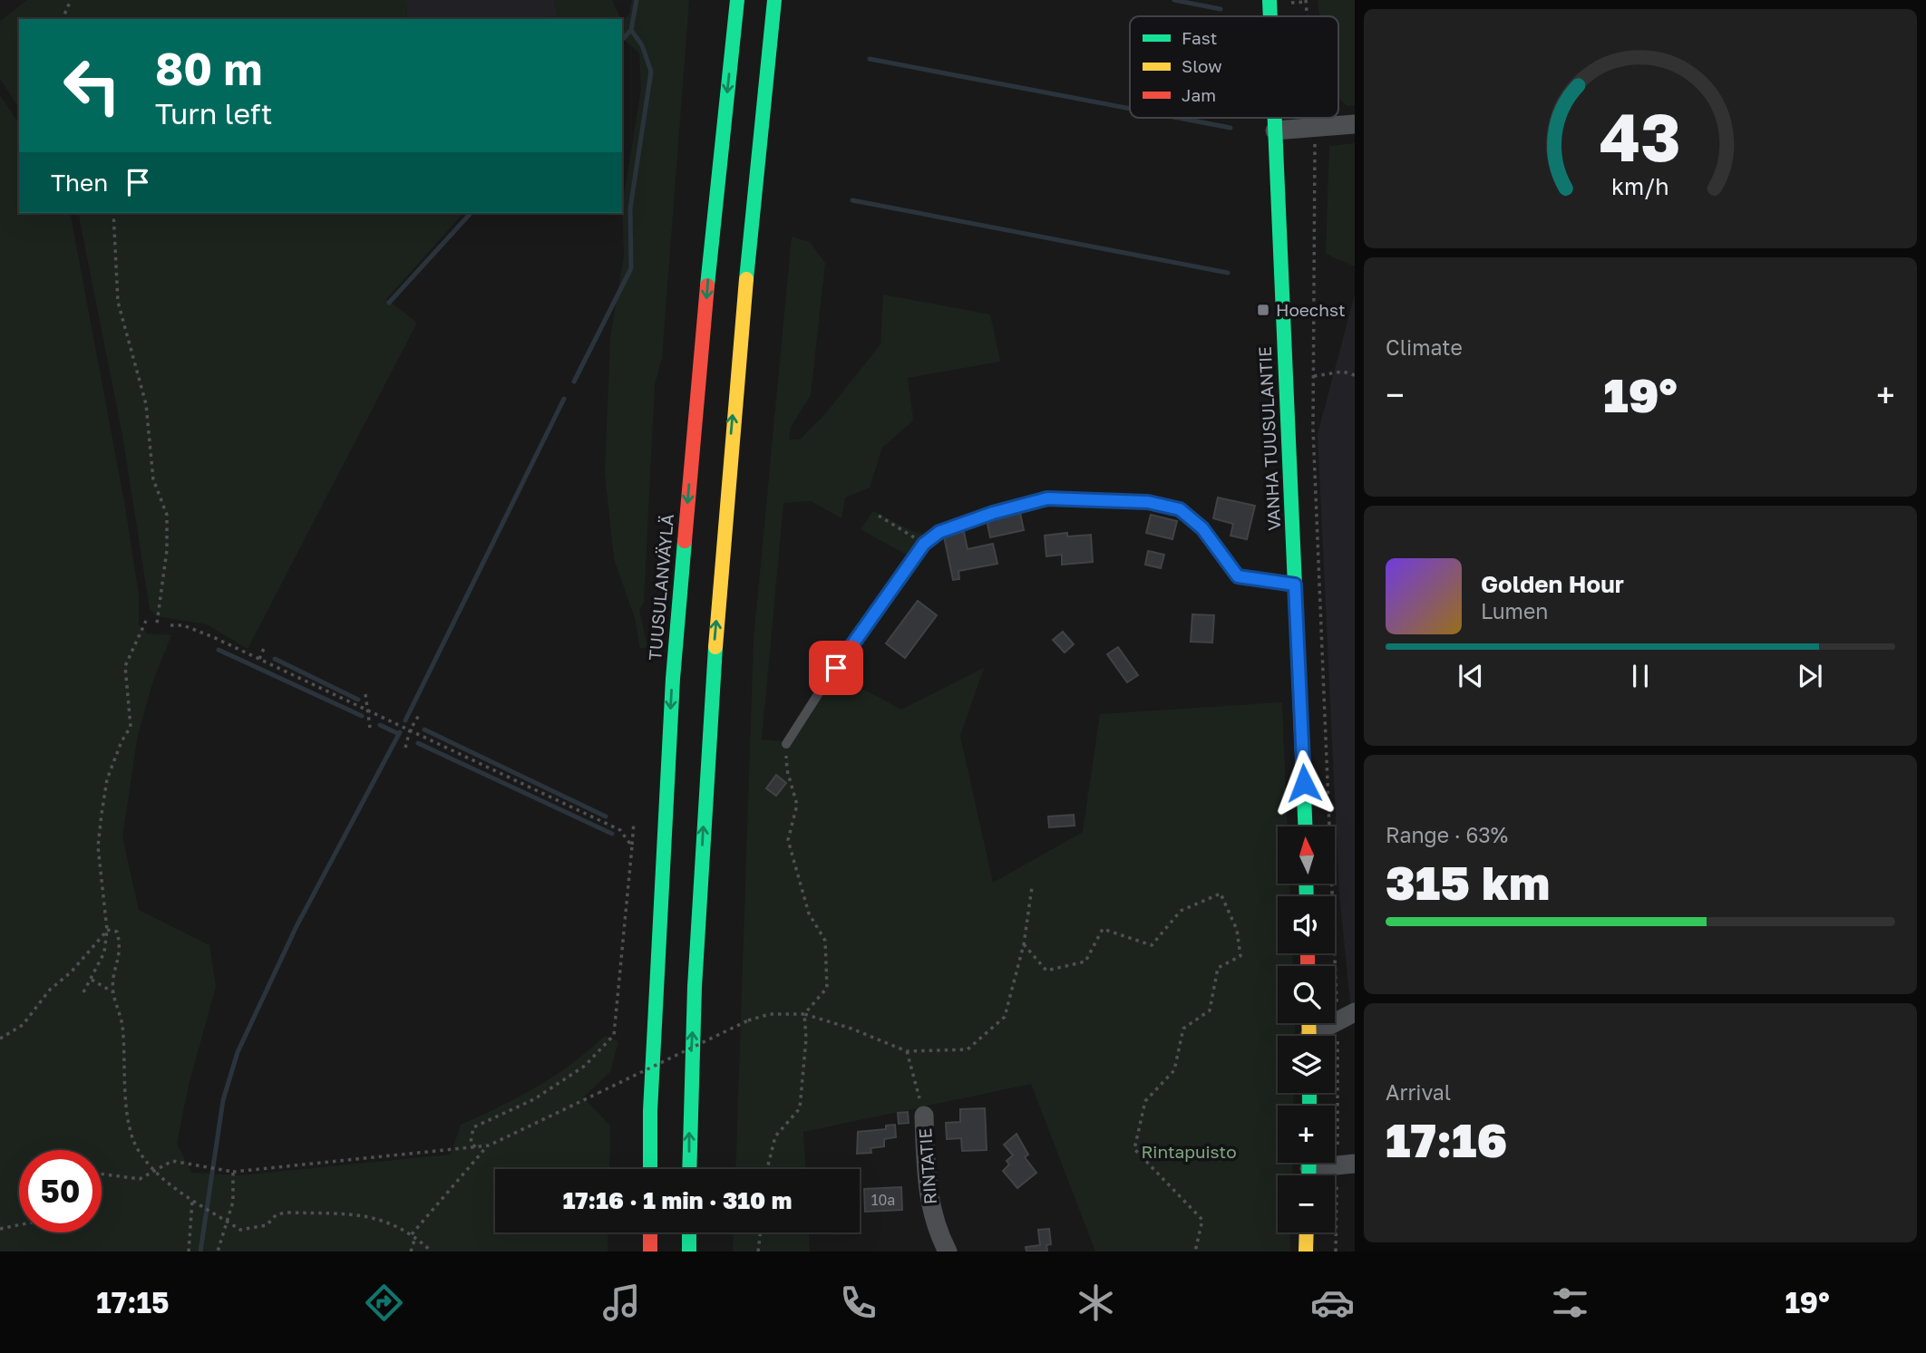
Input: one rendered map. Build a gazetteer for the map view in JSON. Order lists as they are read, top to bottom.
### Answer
{
  "streets": {
    "main road": ["VANHA TUUSULANTIE", "TUUSULANVÄYLÄ"],
    "street": ["RINTATIE"]
  },
  "parks": ["Rintapuisto"],
  "places": {
    "transit": ["Hoechst"]
  },
  "house_numbers": ["10a"],
  "legend": ["Fast", "Slow", "Jam"],
  "north": "top",
  "page": {
    "turn": ["80 m", "Turn left"],
    "then": "Then",
    "tile": [
      "Climate",
      ["Range · 63%", "315 km"],
      ["Arrival", "17:16"]
    ],
    "heat": ["−", "19°", "+"],
    "song": ["Golden Hour", "Lumen"],
    "map_buttons": ["+", "−"],
    "limit": "50",
    "trip": "17:16 · 1 min · 310 m",
    "tabs": ["17:15", "19°"],
    "gauge": ["43", "km/h"]
  }
}
